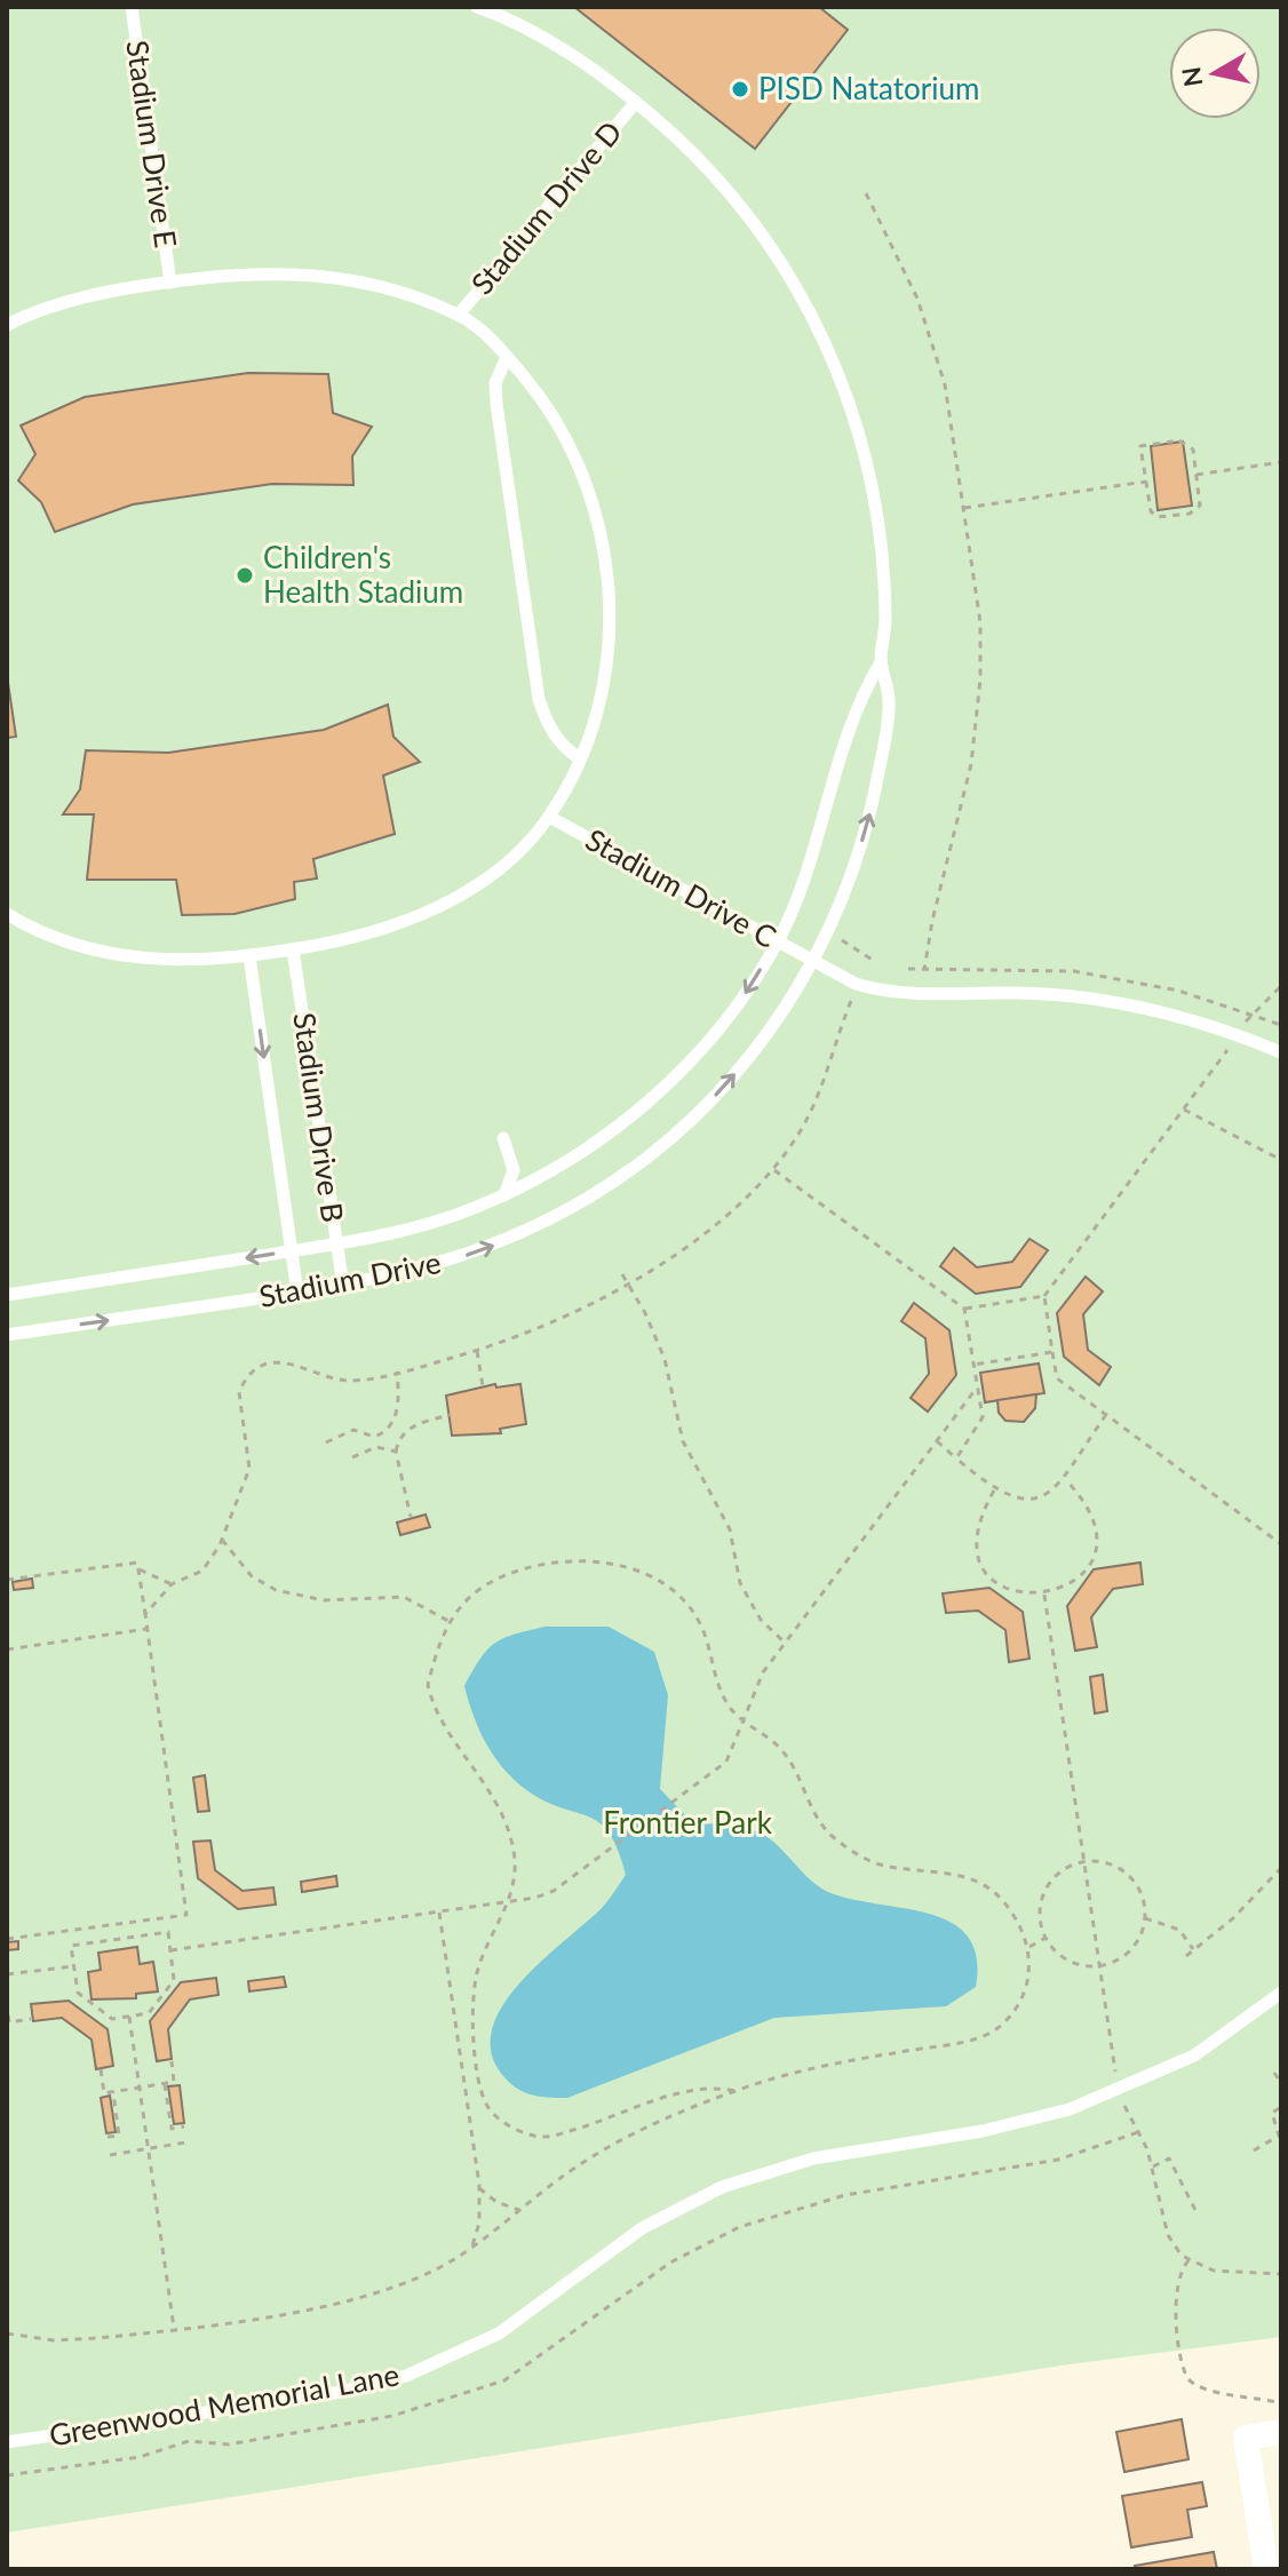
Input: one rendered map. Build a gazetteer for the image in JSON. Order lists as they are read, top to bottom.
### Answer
{
  "streets": {
    "lane": [
      "Stadium Drive E",
      "Stadium Drive D",
      "Stadium Drive C",
      "Stadium Drive B",
      "Stadium Drive",
      "Greenwood Memorial Lane"
    ]
  },
  "crossings": [
    ["Stadium Drive D", "Stadium Drive"],
    ["Stadium Drive C", "Stadium Drive"],
    ["Stadium Drive B", "Stadium Drive"]
  ],
  "parks": ["Frontier Park"],
  "places": ["PISD Natatorium", "Children's Health Stadium"],
  "north": "left"
}
